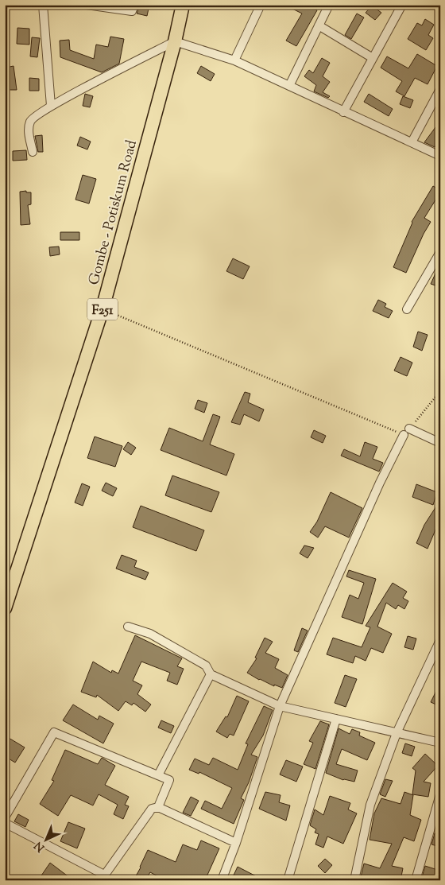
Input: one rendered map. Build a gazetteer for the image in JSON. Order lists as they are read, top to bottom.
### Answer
{
  "streets": {
    "main road": ["Gombe - Potiskum Road", "F251"]
  },
  "north": "bottom left"
}
